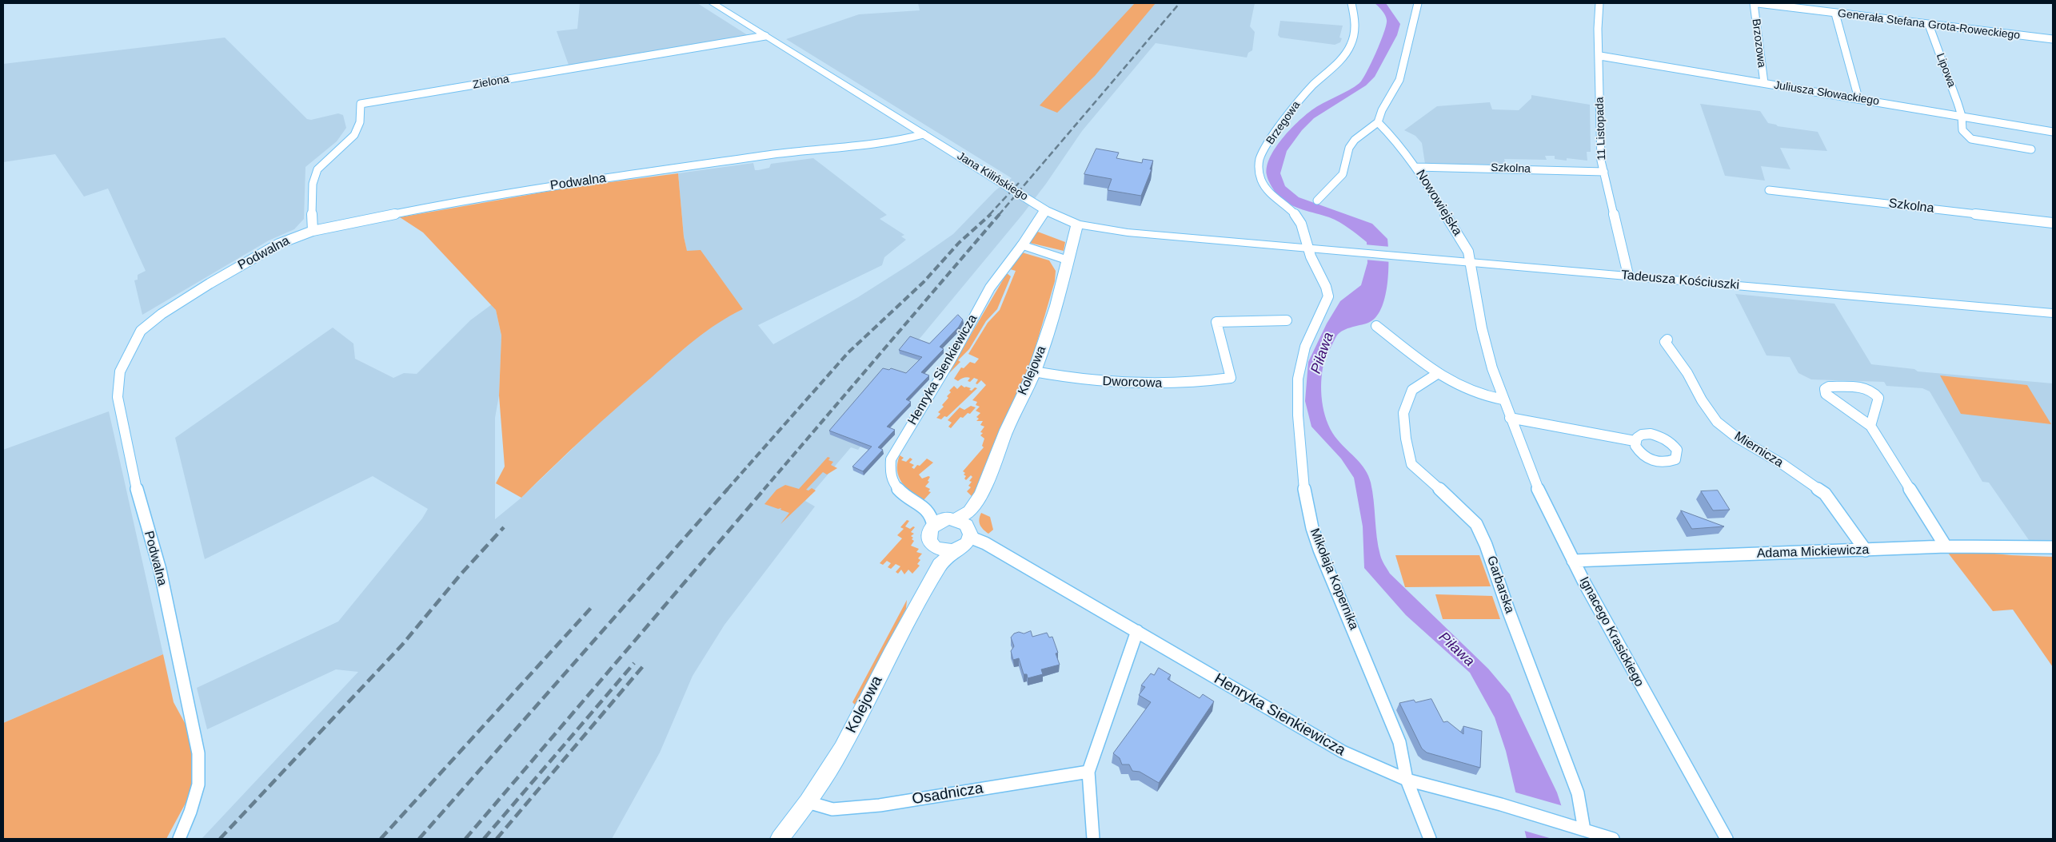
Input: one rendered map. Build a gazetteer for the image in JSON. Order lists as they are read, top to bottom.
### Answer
{
  "streets": {
    "street": [
      "Generała Stefana Grota-Roweckiego",
      "Brzozowa",
      "Lipowa",
      "Zielona",
      "Juliusza Słowackiego",
      "Brzegowa",
      "11 Listopada",
      "Szkolna",
      "Jana Kilińskiego",
      "Podwalna",
      "Nowowiejska",
      "Tadeusza Kościuszki",
      "Henryka Sienkiewicza",
      "Kolejowa",
      "Dworcowa",
      "Miernicza",
      "Adama Mickiewicza",
      "Mikołaja Kopernika",
      "Garbarska",
      "Ignacego Krasickiego",
      "Osadnicza"
    ]
  },
  "crossings": [
    ["Generała Stefana Grota-Roweckiego", "Lipowa"],
    ["Brzozowa", "Juliusza Słowackiego"],
    ["Lipowa", "Juliusza Słowackiego"],
    ["Zielona", "Jana Kilińskiego"],
    ["Zielona", "Podwalna"],
    ["Juliusza Słowackiego", "11 Listopada"],
    ["Brzegowa", "Jana Kilińskiego"],
    ["Brzegowa", "Tadeusza Kościuszki"],
    ["Brzegowa", "Mikołaja Kopernika"],
    ["11 Listopada", "Szkolna"],
    ["11 Listopada", "Tadeusza Kościuszki"],
    ["Szkolna", "Nowowiejska"],
    ["Jana Kilińskiego", "Podwalna"],
    ["Jana Kilińskiego", "Tadeusza Kościuszki"],
    ["Jana Kilińskiego", "Henryka Sienkiewicza"],
    ["Jana Kilińskiego", "Kolejowa"],
    ["Jana Kilińskiego", "Mikołaja Kopernika"],
    ["Nowowiejska", "Tadeusza Kościuszki"],
    ["Nowowiejska", "Ignacego Krasickiego"],
    ["Tadeusza Kościuszki", "Mikołaja Kopernika"],
    ["Henryka Sienkiewicza", "Kolejowa"],
    ["Henryka Sienkiewicza", "Mikołaja Kopernika"],
    ["Henryka Sienkiewicza", "Garbarska"],
    ["Kolejowa", "Dworcowa"],
    ["Kolejowa", "Osadnicza"],
    ["Miernicza", "Adama Mickiewicza"],
    ["Adama Mickiewicza", "Ignacego Krasickiego"]
  ],
  "water": ["Piława"]
}
